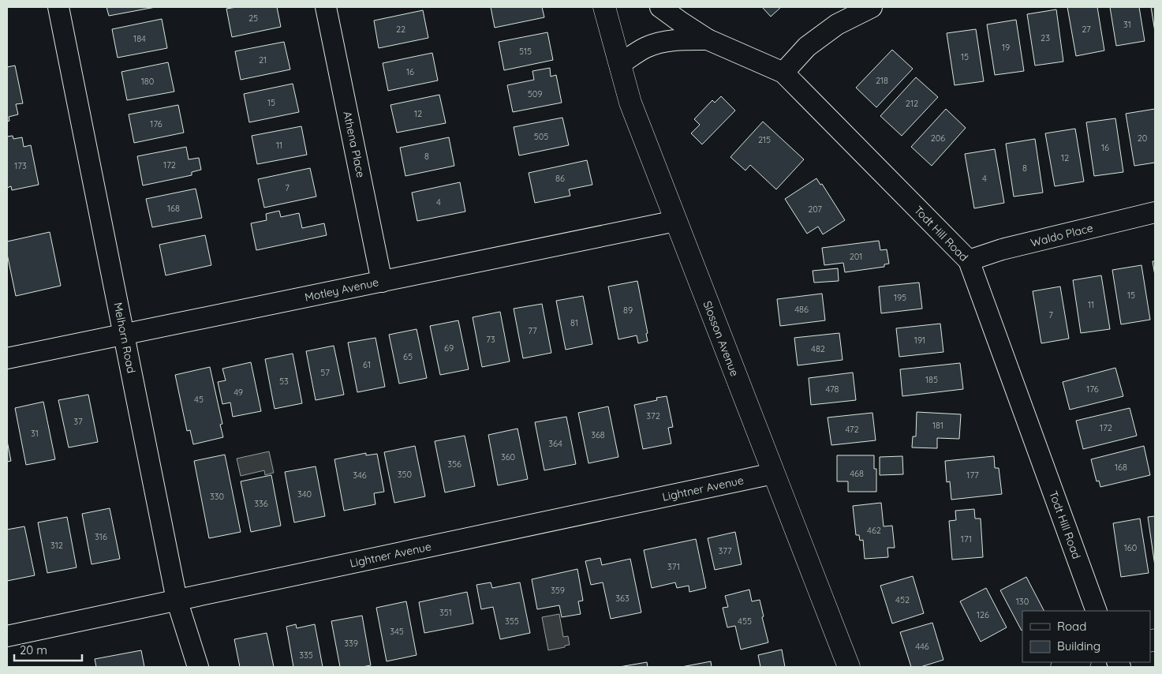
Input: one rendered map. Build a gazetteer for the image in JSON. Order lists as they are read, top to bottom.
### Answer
{
  "streets": {
    "street": [
      "Athena Place",
      "Todt Hill Road",
      "Waldo Place",
      "Motley Avenue",
      "Melhorn Road",
      "Slosson Avenue",
      "Lightner Avenue"
    ]
  },
  "crossings": [
    ["Athena Place", "Motley Avenue"],
    ["Todt Hill Road", "Waldo Place"],
    ["Motley Avenue", "Melhorn Road"],
    ["Motley Avenue", "Slosson Avenue"],
    ["Melhorn Road", "Lightner Avenue"],
    ["Slosson Avenue", "Lightner Avenue"]
  ],
  "house_numbers": [
    "25",
    "31",
    "22",
    "27",
    "23",
    "184",
    "19",
    "515",
    "15",
    "21",
    "16",
    "218",
    "180",
    "509",
    "15",
    "212",
    "12",
    "176",
    "505",
    "206",
    "20",
    "215",
    "11",
    "16",
    "8",
    "12",
    "172",
    "173",
    "8",
    "86",
    "4",
    "7",
    "4",
    "168",
    "207",
    "201",
    "15",
    "195",
    "11",
    "486",
    "89",
    "7",
    "81",
    "77",
    "73",
    "191",
    "69",
    "482",
    "65",
    "61",
    "57",
    "185",
    "53",
    "478",
    "176",
    "49",
    "45",
    "372",
    "37",
    "181",
    "172",
    "472",
    "31",
    "368",
    "364",
    "360",
    "356",
    "168",
    "468",
    "350",
    "346",
    "177",
    "340",
    "330",
    "336",
    "462",
    "316",
    "171",
    "312",
    "160",
    "377",
    "371",
    "359",
    "363",
    "452",
    "130",
    "351",
    "126",
    "355",
    "455",
    "345",
    "339",
    "446",
    "335"
  ],
  "legend": ["Road", "Building"],
  "scale_bar": "20 m"
}
